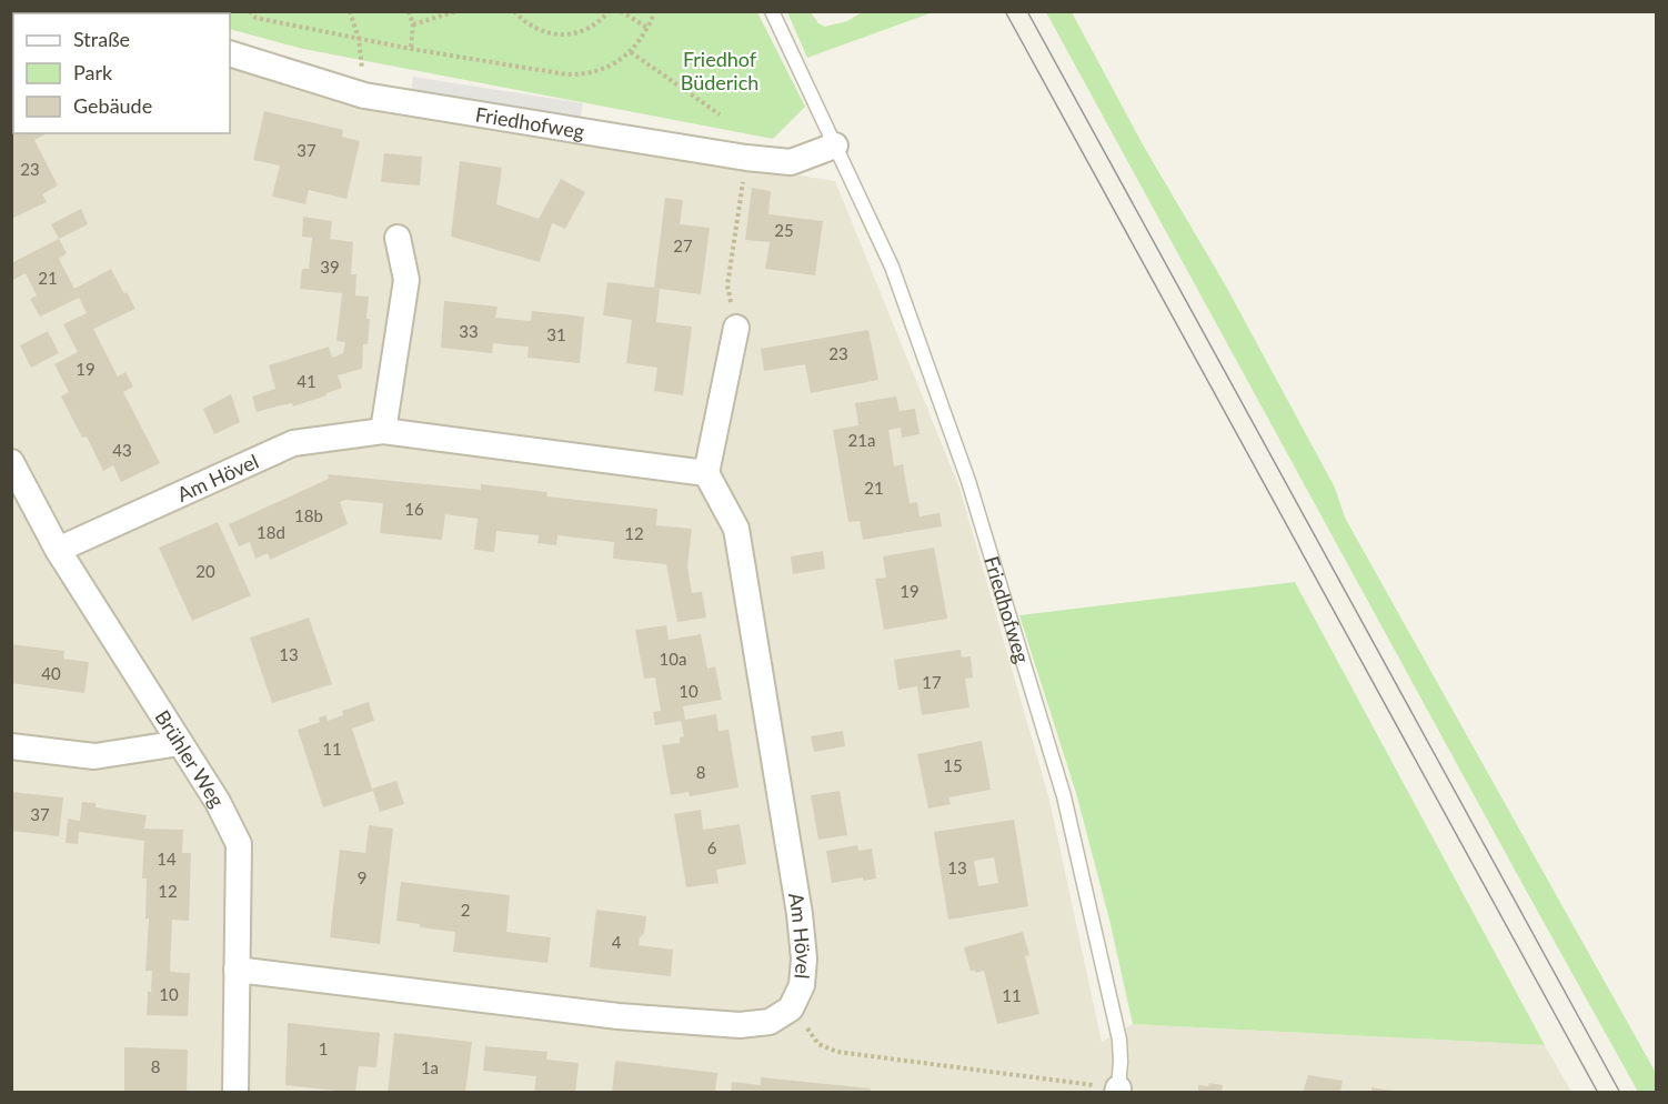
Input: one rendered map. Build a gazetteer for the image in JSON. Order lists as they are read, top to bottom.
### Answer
{
  "streets": {
    "street": ["Friedhofweg", "Am Hövel", "Brühler Weg"]
  },
  "crossings": [
    ["Am Hövel", "Brühler Weg"]
  ],
  "parks": ["Friedhof Büderich"],
  "house_numbers": [
    "37",
    "23",
    "25",
    "27",
    "39",
    "21",
    "33",
    "31",
    "23",
    "19",
    "41",
    "21a",
    "43",
    "21",
    "16",
    "18b",
    "18d",
    "12",
    "20",
    "19",
    "13",
    "10a",
    "40",
    "17",
    "10",
    "11",
    "15",
    "8",
    "37",
    "6",
    "14",
    "13",
    "9",
    "12",
    "2",
    "4",
    "10",
    "11",
    "1",
    "8",
    "1a"
  ],
  "legend": ["Straße", "Park", "Gebäude"]
}
